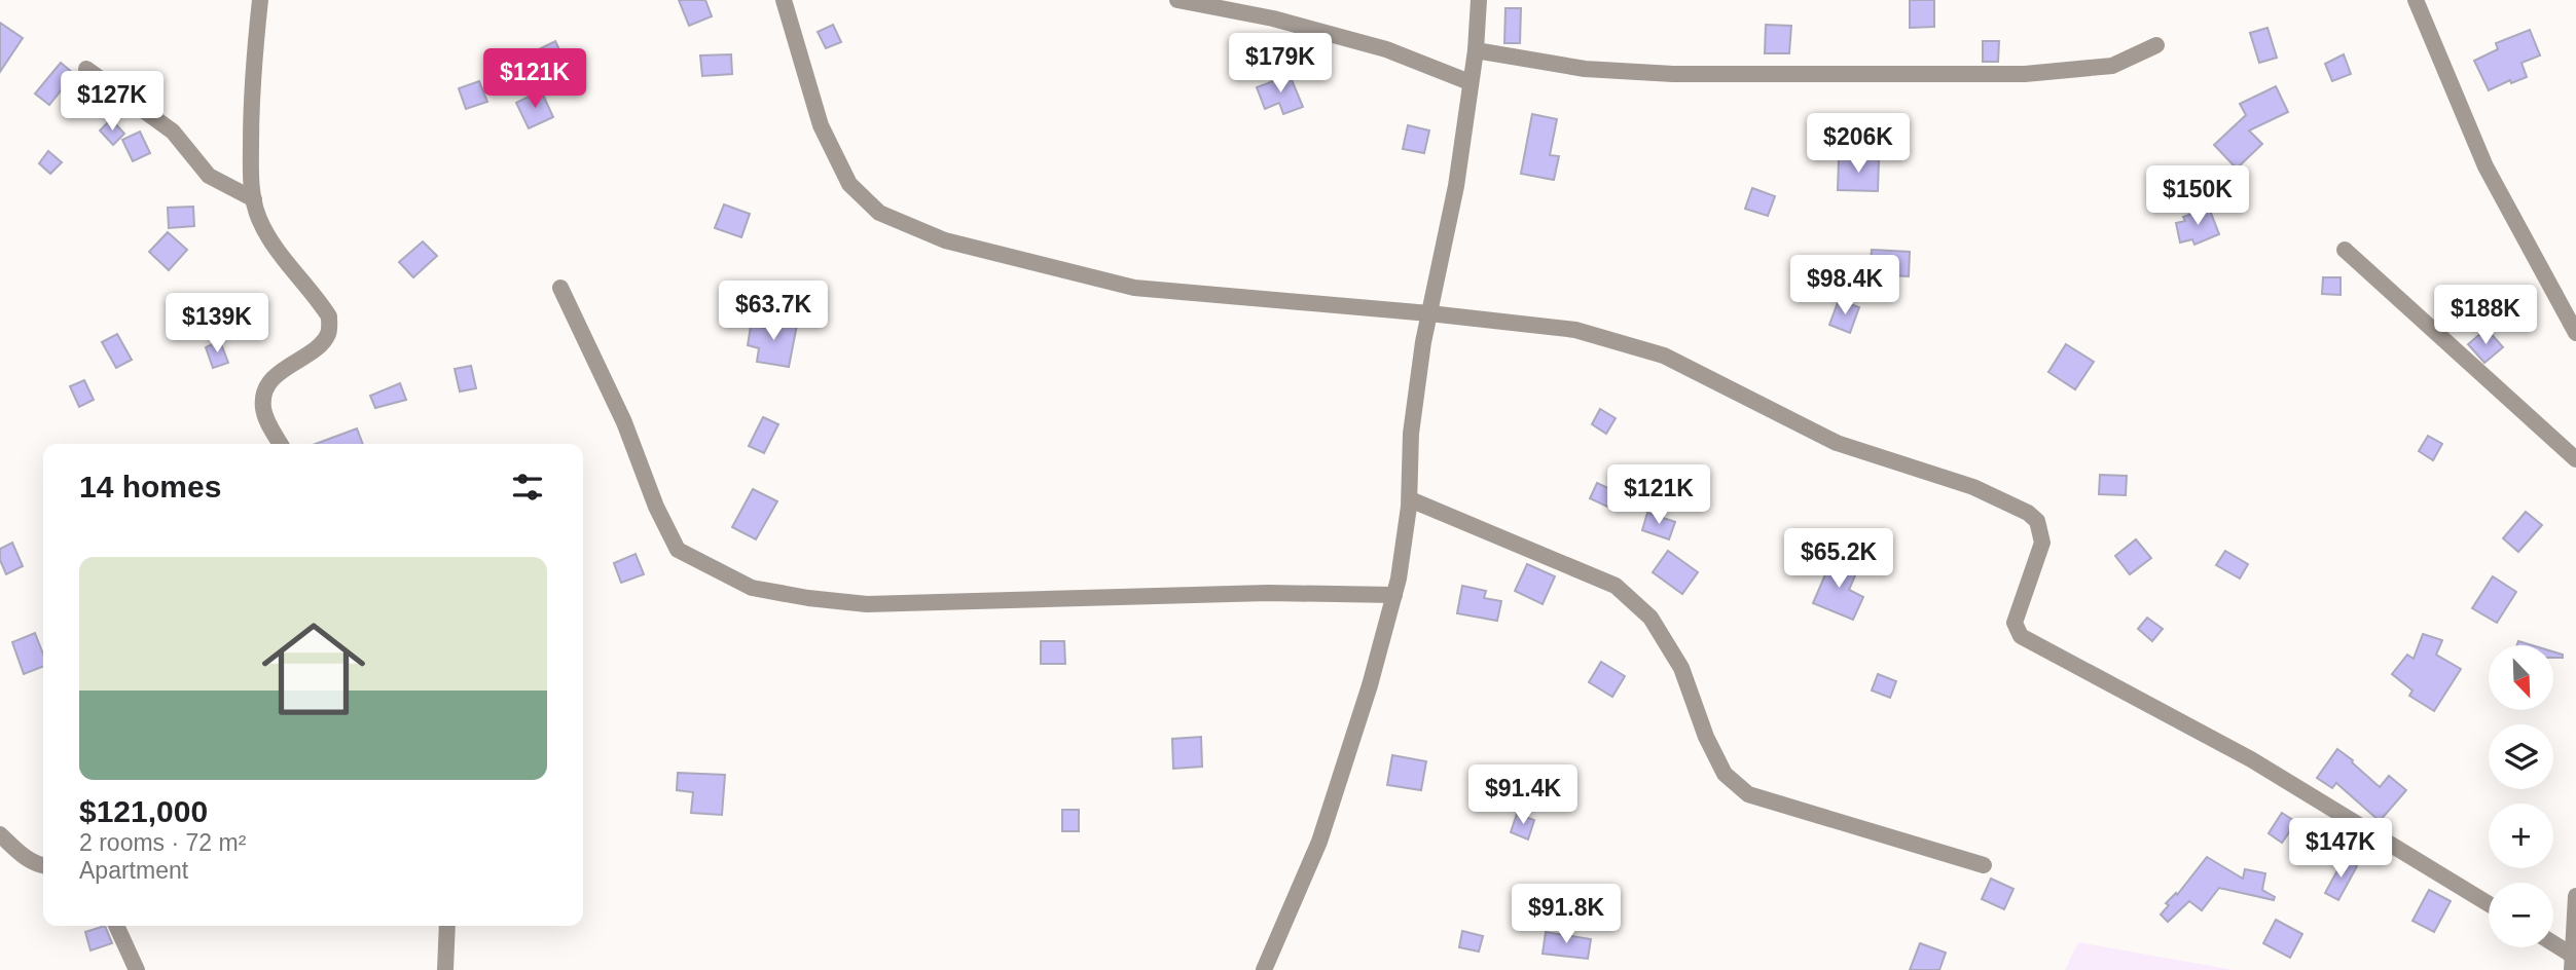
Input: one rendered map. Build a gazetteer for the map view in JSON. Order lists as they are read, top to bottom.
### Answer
{
  "north": "bottom right",
  "page": {
    "price": [
      "$179K",
      "$121K",
      "$127K",
      "$206K",
      "$150K",
      "$98.4K",
      "$63.7K",
      "$188K",
      "$139K",
      "$121K",
      "$65.2K",
      "$91.4K",
      "$147K",
      "$91.8K"
    ],
    "heading": "14 homes",
    "list": [
      {
        "name": "$121,000",
        "note": "2 rooms · 72 m² · Apartment"
      }
    ],
    "map_buttons": ["+", "−"]
  }
}
